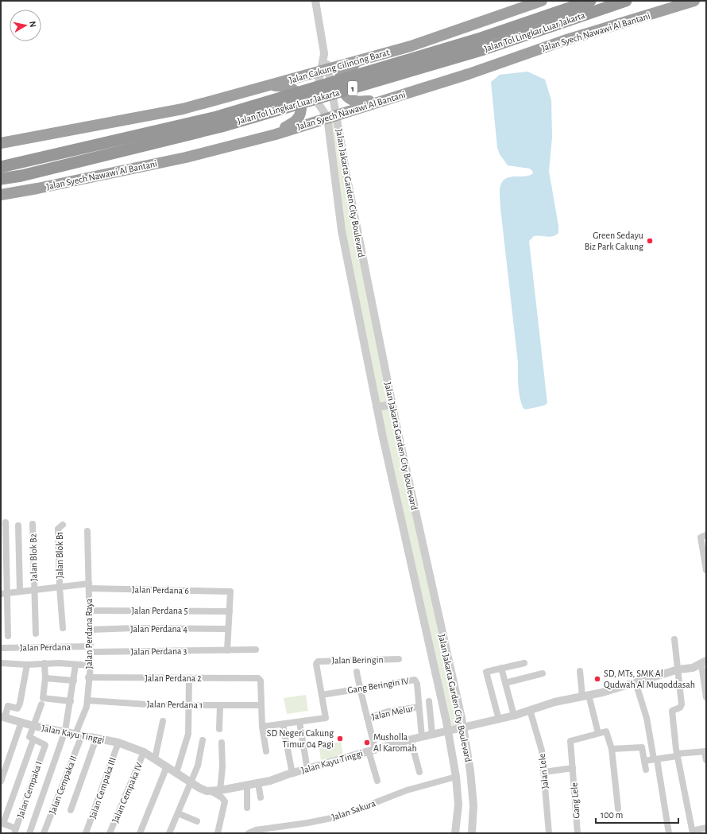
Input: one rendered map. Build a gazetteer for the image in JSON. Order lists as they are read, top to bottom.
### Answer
{
  "streets": {
    "highway": [
      "Jalan Tol Lingkar Luar Jakarta",
      "Jalan Syech Nawawi Al Bantani",
      "Jalan Cakung Cilincing Barat",
      "1"
    ],
    "street": [
      "Jalan Jakarta Garden City Boulevard",
      "Jalan Blok B1",
      "Jalan Blok B2",
      "Jalan Perdana 6",
      "Jalan Perdana 5",
      "Jalan Perdana 4",
      "Jalan Perdana Raya",
      "Jalan Perdana",
      "Jalan Perdana 3",
      "Jalan Beringin",
      "Jalan Perdana 2",
      "Gang Beringin IV",
      "Jalan Perdana 1",
      "Jalan Melur",
      "Jalan Kayu Tinggi",
      "Jalan Lele",
      "Jalan Cempaka II",
      "Jalan Cempaka III",
      "Jalan Cempaka I",
      "Jalan Cempaka IV",
      "Gang Lele",
      "Jalan Sakura"
    ]
  },
  "crossings": [
    ["Jalan Syech Nawawi Al Bantani", "Jalan Jakarta Garden City Boulevard"],
    ["Jalan Cakung Cilincing Barat", "Jalan Jakarta Garden City Boulevard"],
    ["Jalan Jakarta Garden City Boulevard", "Jalan Sakura"],
    ["Jalan Blok B1", "Jalan Perdana 6"],
    ["Jalan Blok B2", "Jalan Perdana 6"],
    ["Jalan Perdana 6", "Jalan Perdana 5"],
    ["Jalan Perdana 6", "Jalan Perdana Raya"],
    ["Jalan Perdana 5", "Jalan Perdana Raya"],
    ["Jalan Perdana 4", "Jalan Perdana Raya"],
    ["Jalan Perdana Raya", "Jalan Perdana"],
    ["Jalan Perdana Raya", "Jalan Perdana 3"],
    ["Jalan Perdana Raya", "Jalan Perdana 2"],
    ["Jalan Perdana Raya", "Jalan Perdana 1"],
    ["Jalan Perdana Raya", "Jalan Kayu Tinggi"],
    ["Jalan Perdana Raya", "Jalan Cempaka II"],
    ["Jalan Perdana", "Jalan Perdana 3"],
    ["Jalan Beringin", "Gang Beringin IV"],
    ["Jalan Perdana 2", "Jalan Perdana 1"],
    ["Gang Beringin IV", "Jalan Melur"],
    ["Gang Beringin IV", "Jalan Kayu Tinggi"],
    ["Jalan Kayu Tinggi", "Jalan Lele"],
    ["Jalan Kayu Tinggi", "Jalan Cempaka II"],
    ["Jalan Kayu Tinggi", "Jalan Cempaka III"],
    ["Jalan Kayu Tinggi", "Jalan Cempaka IV"]
  ],
  "places": [
    "Green Sedayu Biz Park Cakung",
    "SD, MTs, SMK Al Qudwah Al Muqoddasah",
    "SD Negeri Cakung Timur 04 Pagi",
    "Musholla Al Karomah"
  ],
  "scale_bar": "100 m",
  "north": "right"
}
